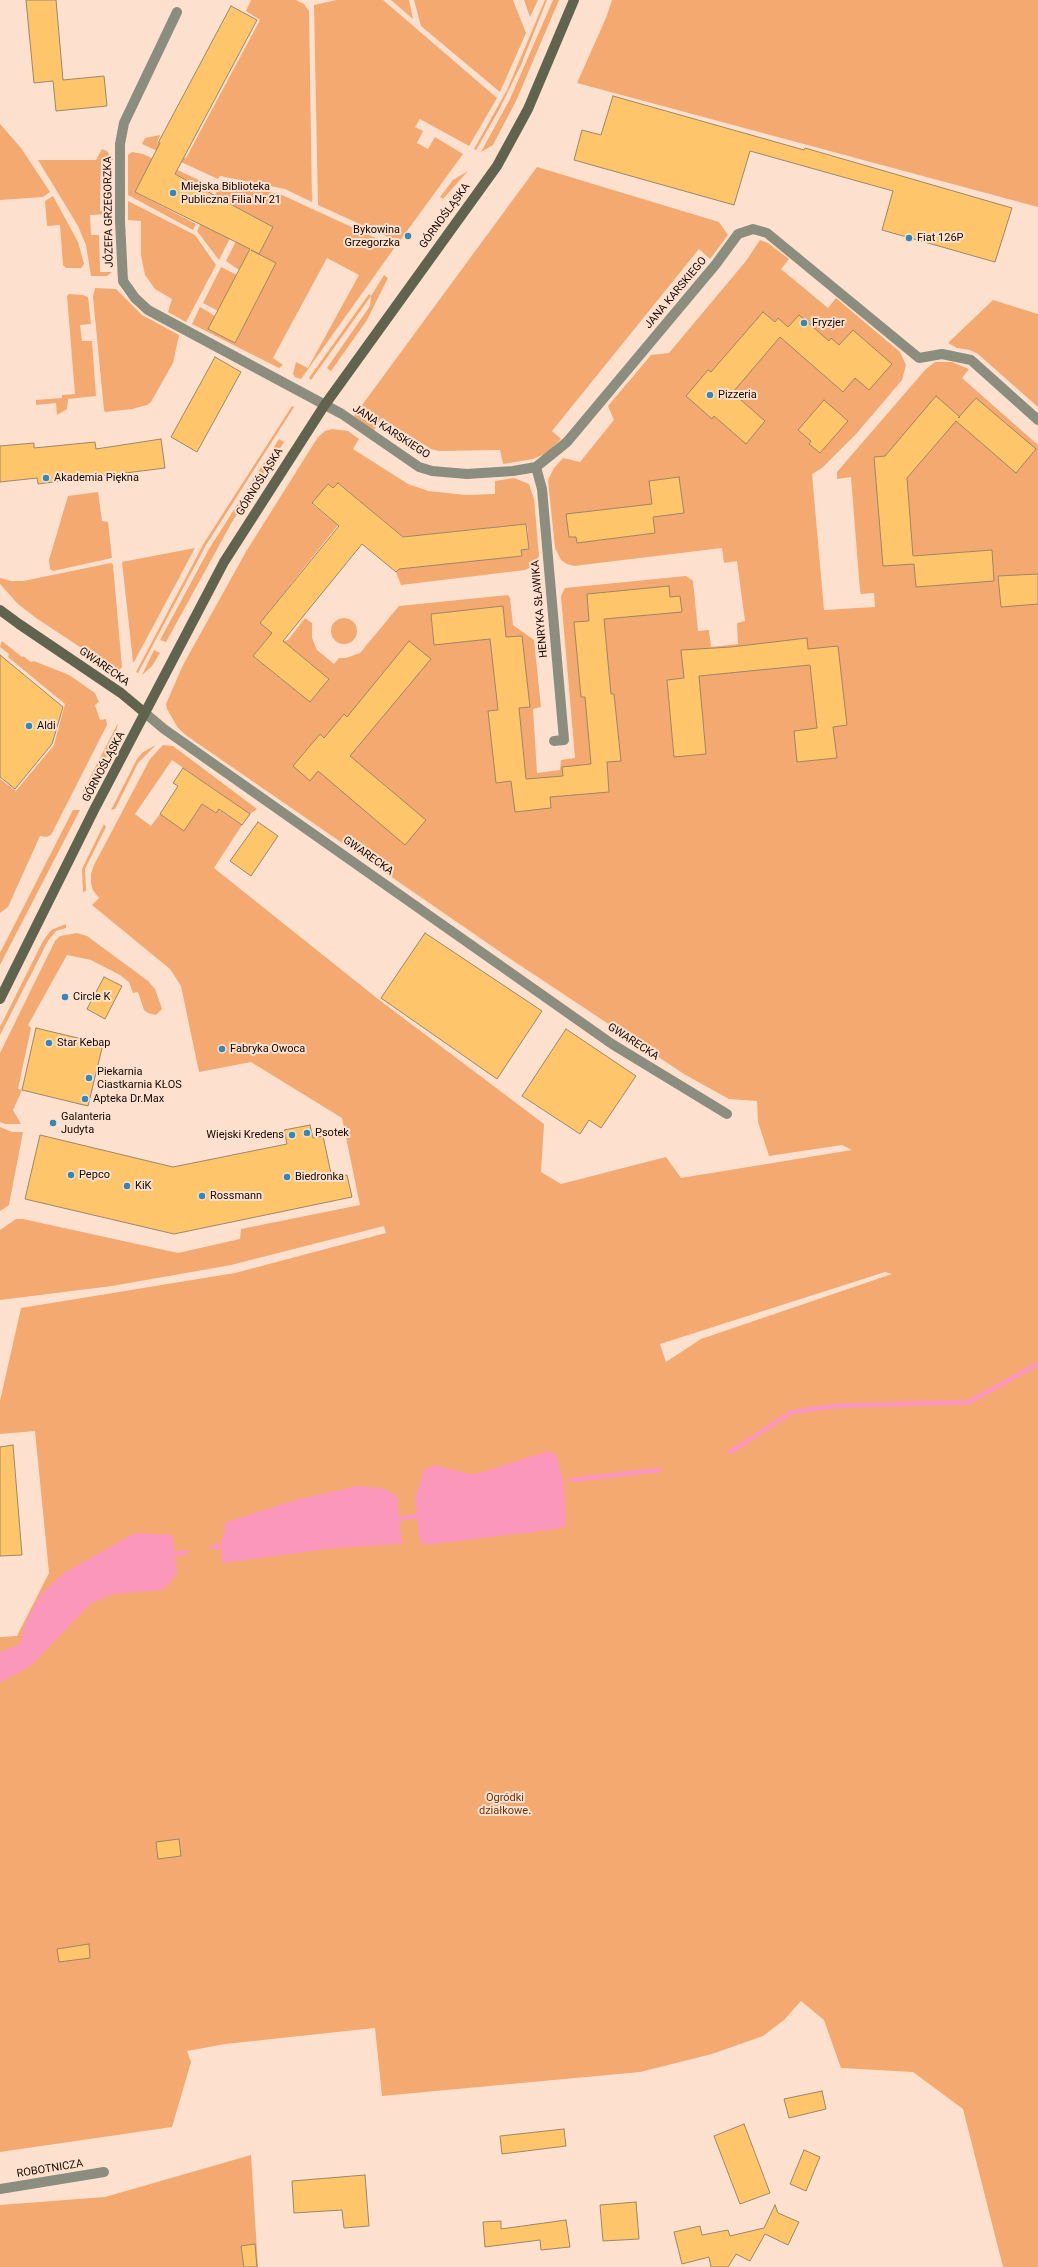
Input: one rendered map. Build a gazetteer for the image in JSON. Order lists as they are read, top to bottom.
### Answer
{
  "streets": {
    "street": [
      "JÓZEFA GRZEGORZKA",
      "GÓRNOŚLĄSKA",
      "JANA KARSKIEGO",
      "HENRYKA SŁAWIKA",
      "GWARECKA",
      "ROBOTNICZA"
    ]
  },
  "crossings": [
    ["JÓZEFA GRZEGORZKA", "GÓRNOŚLĄSKA"],
    ["JÓZEFA GRZEGORZKA", "JANA KARSKIEGO"],
    ["GÓRNOŚLĄSKA", "JANA KARSKIEGO"],
    ["GÓRNOŚLĄSKA", "GWARECKA"],
    ["JANA KARSKIEGO", "HENRYKA SŁAWIKA"]
  ],
  "parks": ["Ogródki działkowe."],
  "places": [
    "Miejska Biblioteka Publiczna Filia Nr 21",
    "Bykowina Grzegorzka",
    "Fiat 126P",
    "Fryzjer",
    "Pizzeria",
    "Akademia Piękna",
    "Aldi",
    "Circle K",
    "Star Kebap",
    "Fabryka Owoca",
    "Piekarnia Ciastkarnia KŁOS",
    "Apteka Dr.Max",
    "Galanteria Judyta",
    "Psotek",
    "Wiejski Kredens",
    "Pepco",
    "Biedronka",
    "KiK",
    "Rossmann"
  ]
}
